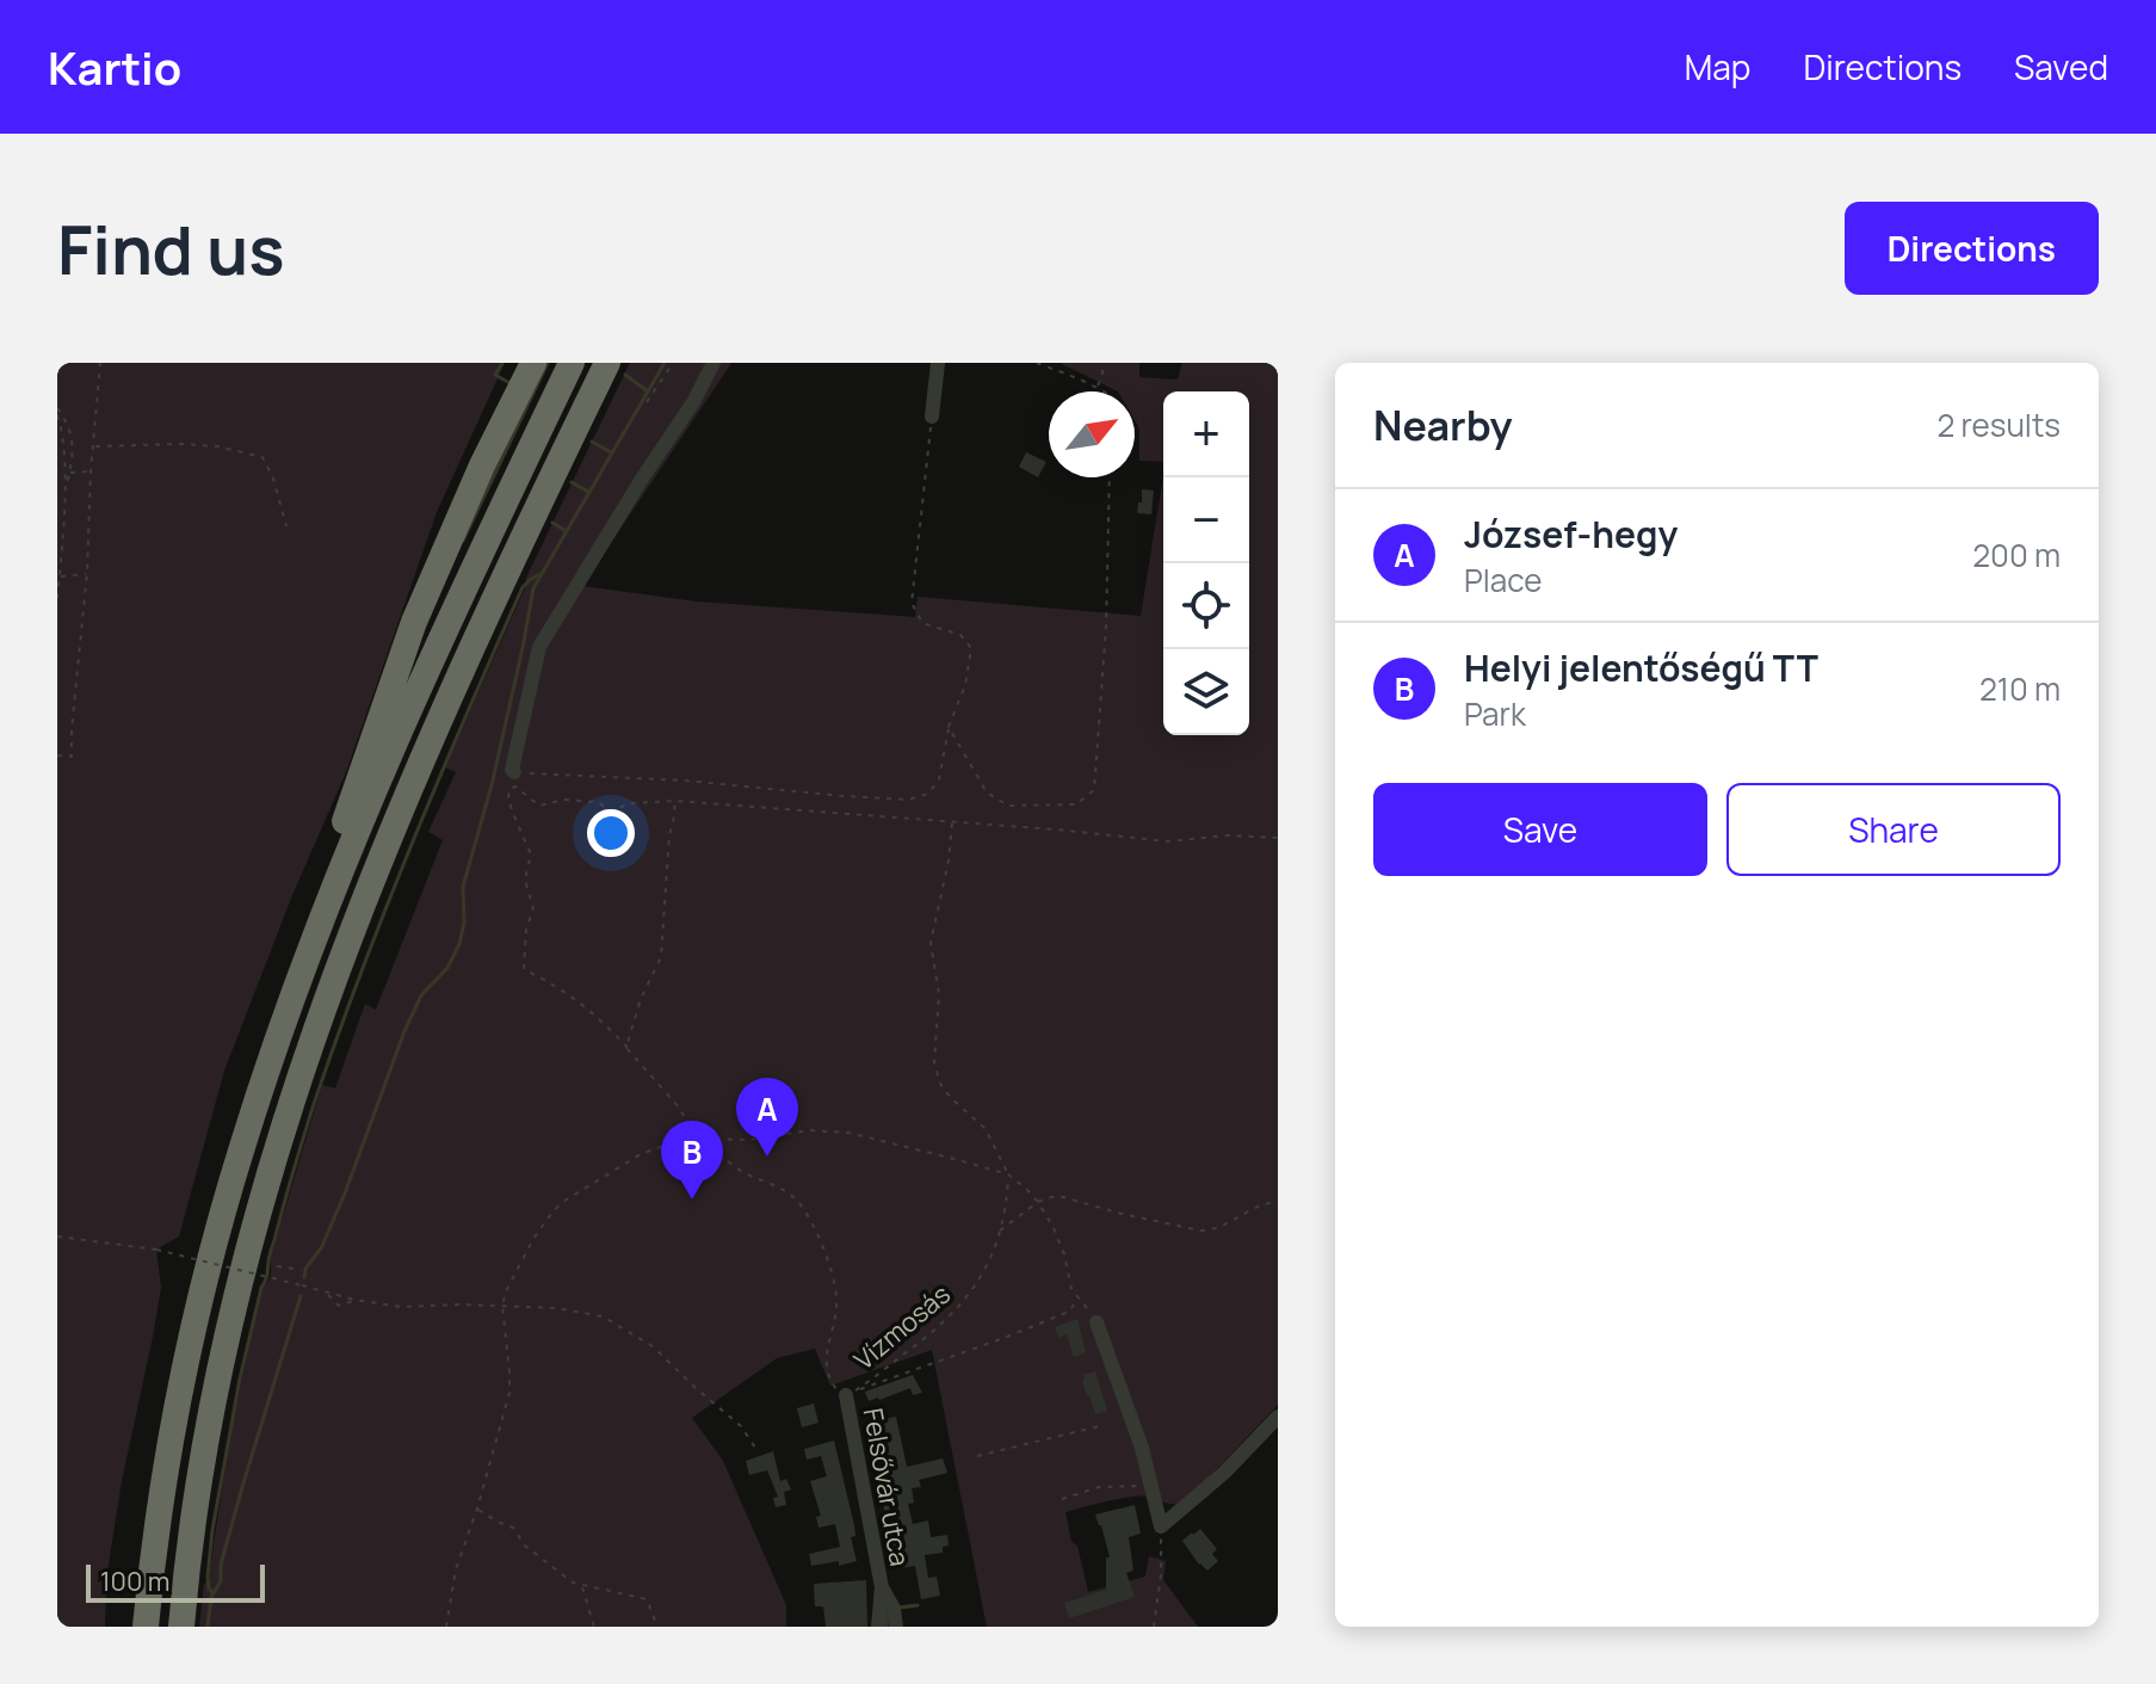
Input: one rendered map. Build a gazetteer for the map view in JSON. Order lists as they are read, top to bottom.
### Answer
{
  "streets": {
    "street": ["Felsővár utca"],
    "path": ["Vízmosás"]
  },
  "crossings": [
    ["Vízmosás", "Felsővár utca"]
  ],
  "scale_bar": "100 m",
  "north": "top right",
  "page": {
    "header": "Kartio",
    "nav": ["Map", "Directions", "Saved"],
    "buttons": [
      "Directions",
      ["Save", "Share"]
    ],
    "title": "Find us",
    "heading": ["Nearby", "2 results"],
    "map_buttons": ["+", "−"],
    "list": [
      {
        "mark": "A",
        "name": "József-hegy",
        "note": "Place",
        "value": "200 m"
      },
      {
        "mark": "B",
        "name": "Helyi jelentőségű TT",
        "note": "Park",
        "value": "210 m"
      }
    ],
    "pins": ["A", "B"],
    "scale": "100 m"
  }
}
